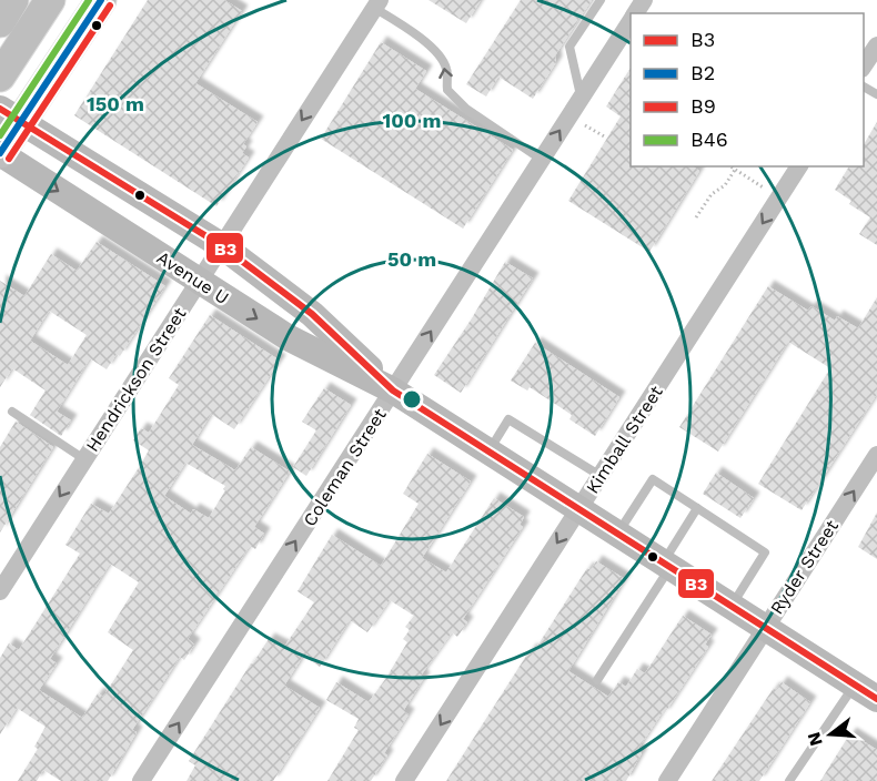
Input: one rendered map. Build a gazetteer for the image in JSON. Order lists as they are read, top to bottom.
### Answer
{
  "streets": {
    "main road": ["Avenue U"],
    "street": [
      "Hendrickson Street",
      "Kimball Street",
      "Coleman Street",
      "Ryder Street"
    ]
  },
  "crossings": [
    ["Avenue U", "Hendrickson Street"],
    ["Avenue U", "Kimball Street"],
    ["Avenue U", "Coleman Street"],
    ["Avenue U", "Ryder Street"]
  ],
  "one_way": [
    "Hendrickson Street",
    "Kimball Street",
    "Coleman Street",
    "Ryder Street"
  ],
  "lines": [
    "transit line B2",
    "transit line B46",
    "transit line B9",
    "transit line B3"
  ],
  "legend": [
    "B3",
    "B2",
    "B9",
    "B46"
  ],
  "north": "left",
  "rings": ["150 m", "100 m", "50 m"]
}
